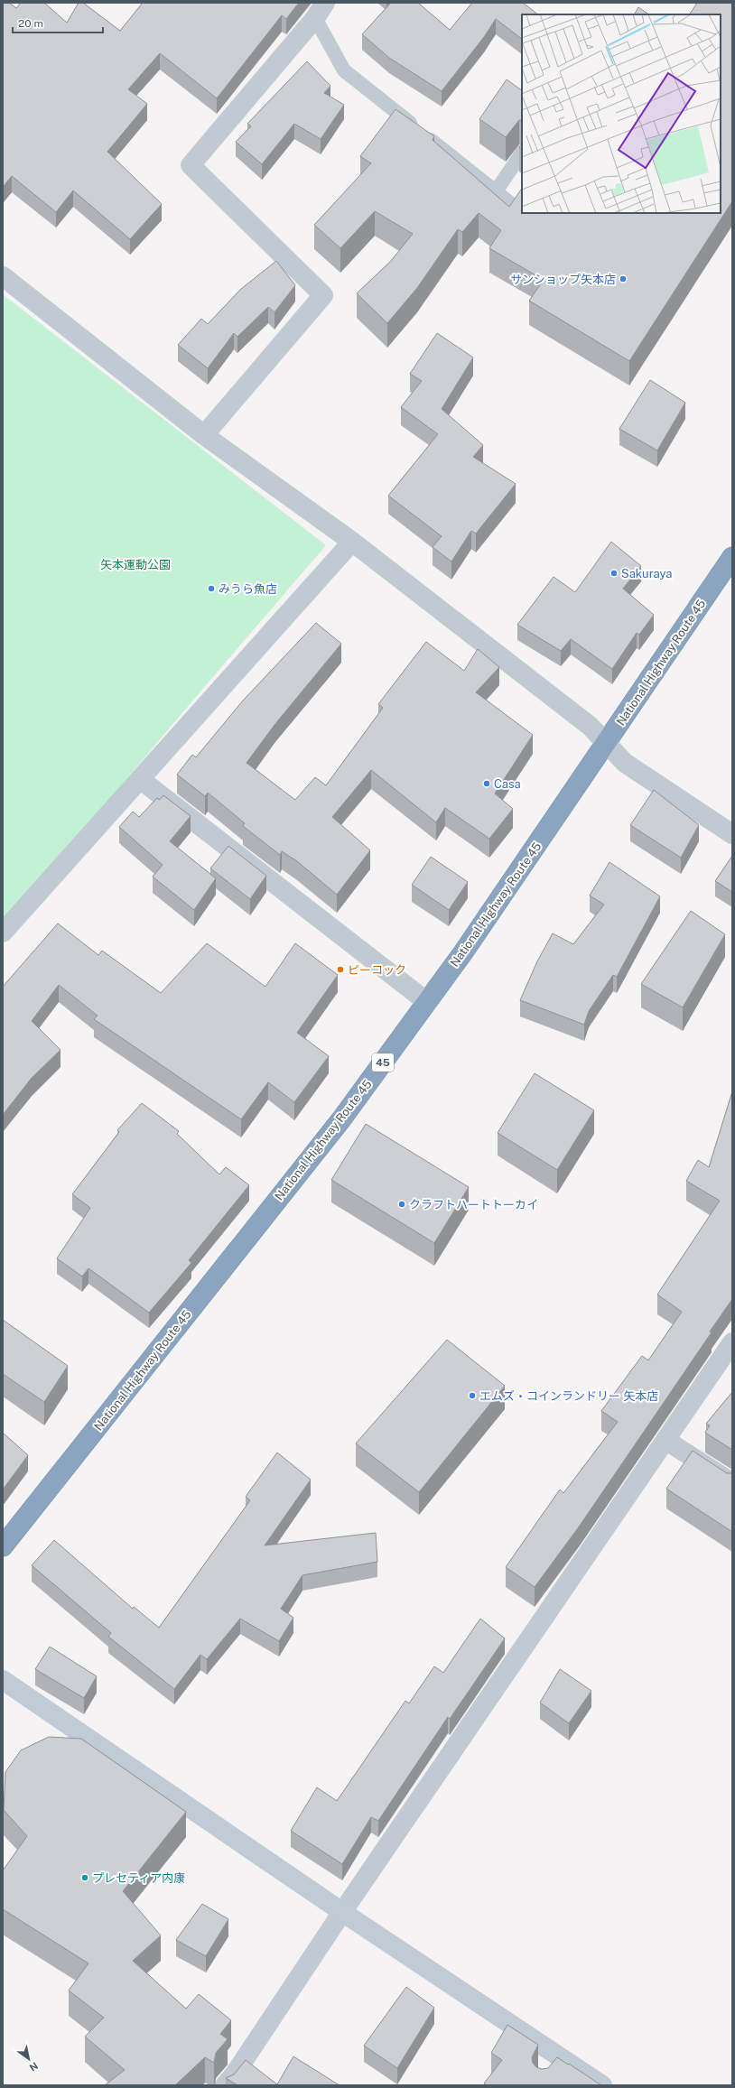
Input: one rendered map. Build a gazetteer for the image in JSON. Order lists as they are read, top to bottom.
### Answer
{
  "streets": {
    "highway": ["National Highway Route 45", "45"]
  },
  "parks": ["矢本運動公園"],
  "places": [
    "サンショップ矢本店",
    "Sakuraya",
    "みうら魚店",
    "Casa",
    "ピーコック",
    "クラフトハートトーカイ",
    "エムズ・コインランドリー 矢本店",
    "プレセティア内康"
  ],
  "scale_bar": "20 m",
  "north": "bottom right"
}
